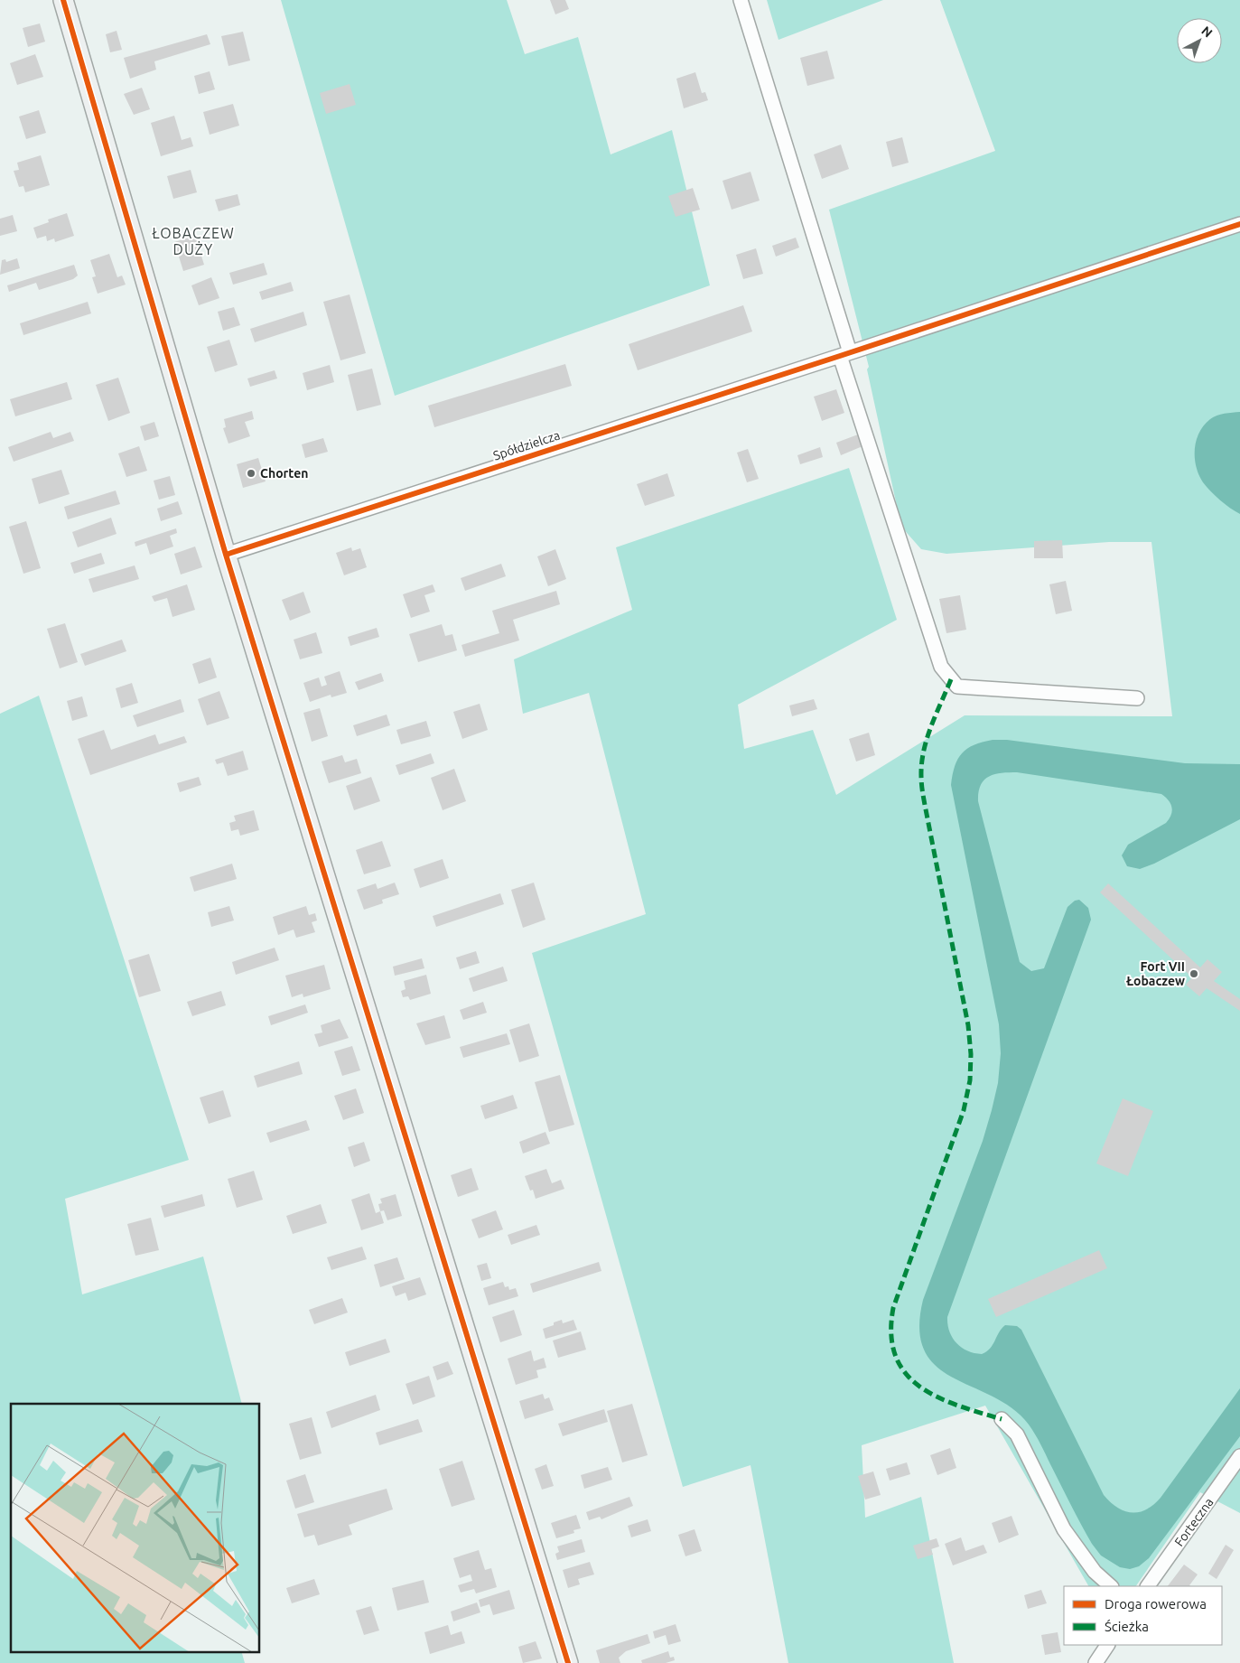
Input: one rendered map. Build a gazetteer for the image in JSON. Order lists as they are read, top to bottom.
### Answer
{
  "streets": {
    "street": ["Spółdzielcza", "Forteczna"]
  },
  "districts": ["ŁOBACZEW DUŻY"],
  "places": ["Chorten", "Fort VII Łobaczew"],
  "legend": ["Droga rowerowa", "Ścieżka"],
  "north": "top right"
}
